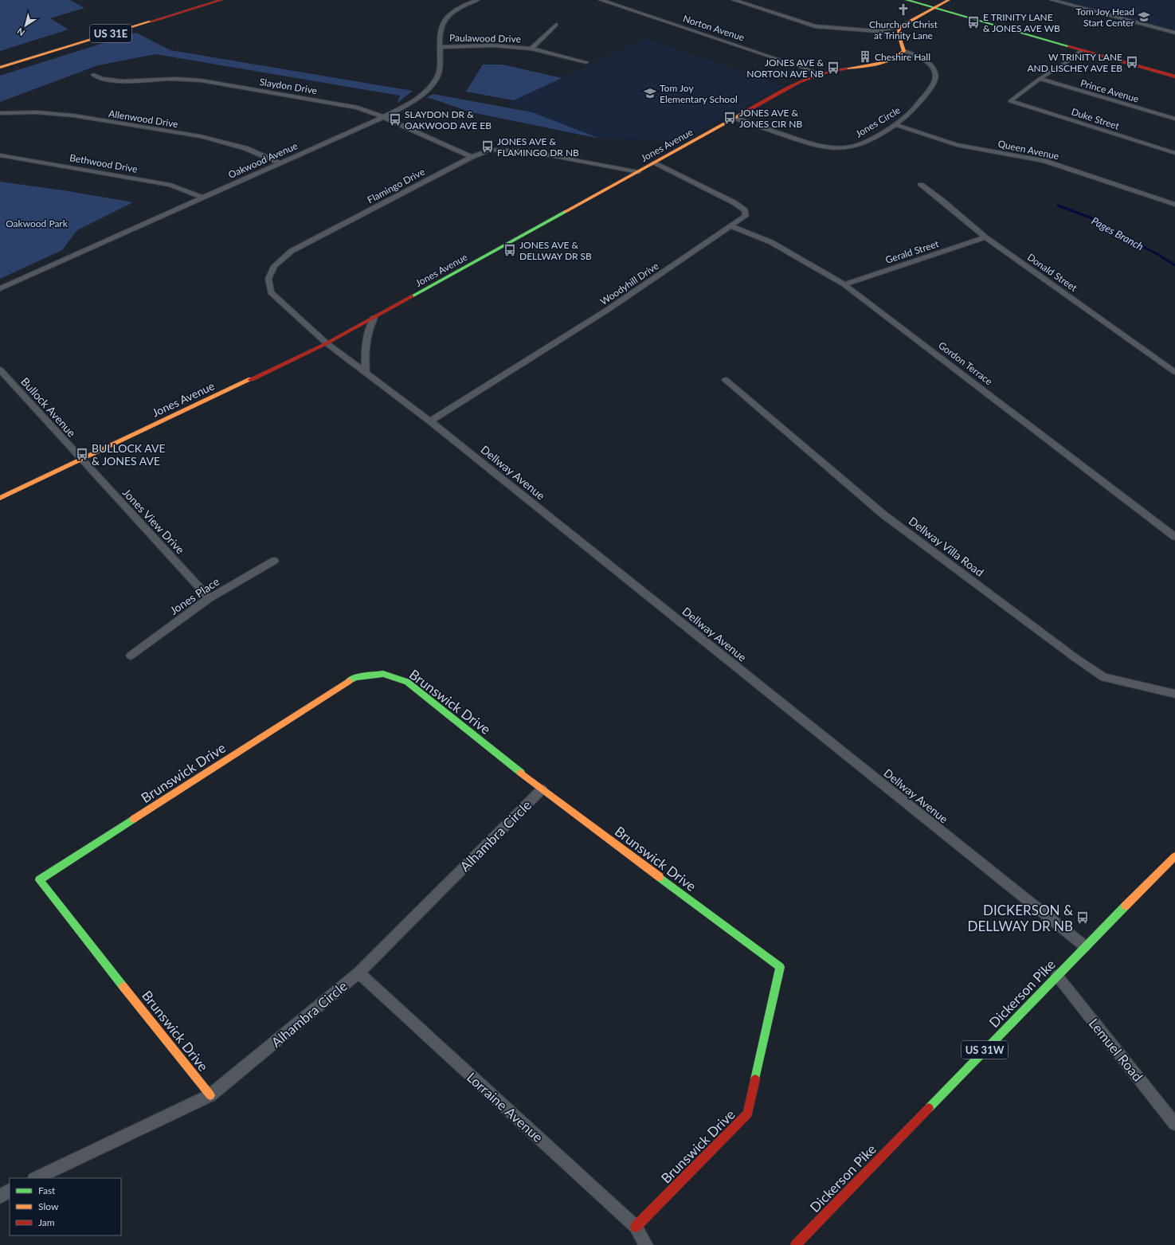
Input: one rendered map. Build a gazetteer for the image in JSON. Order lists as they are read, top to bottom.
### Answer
{
  "streets": {
    "main road": [
      "US 31E",
      "Jones Avenue",
      "Brunswick Drive",
      "Dickerson Pike",
      "US 31W"
    ],
    "street": [
      "Norton Avenue",
      "Paulawood Drive",
      "Slaydon Drive",
      "Prince Avenue",
      "Allenwood Drive",
      "Duke Street",
      "Jones Circle",
      "Queen Avenue",
      "Oakwood Avenue",
      "Bethwood Drive",
      "Flamingo Drive",
      "Gerald Street",
      "Donald Street",
      "Woodyhill Drive",
      "Gordon Terrace",
      "Bullock Avenue",
      "Dellway Avenue",
      "Jones View Drive",
      "Dellway Villa Road",
      "Jones Place",
      "Alhambra Circle",
      "Lemuel Road",
      "Lorraine Avenue"
    ]
  },
  "crossings": [
    ["Norton Avenue", "Jones Avenue"],
    ["Paulawood Drive", "Oakwood Avenue"],
    ["Slaydon Drive", "Oakwood Avenue"],
    ["Slaydon Drive", "Flamingo Drive"],
    ["Prince Avenue", "Duke Street"],
    ["Allenwood Drive", "Oakwood Avenue"],
    ["Jones Circle", "Jones Avenue"],
    ["Jones Circle", "Queen Avenue"],
    ["Jones Avenue", "Flamingo Drive"],
    ["Jones Avenue", "Woodyhill Drive"],
    ["Jones Avenue", "Bullock Avenue"],
    ["Jones Avenue", "Dellway Avenue"],
    ["Jones Avenue", "Jones View Drive"],
    ["Oakwood Avenue", "Bethwood Drive"],
    ["Flamingo Drive", "Dellway Avenue"],
    ["Gerald Street", "Donald Street"],
    ["Gerald Street", "Gordon Terrace"],
    ["Woodyhill Drive", "Gordon Terrace"],
    ["Woodyhill Drive", "Dellway Avenue"],
    ["Bullock Avenue", "Jones View Drive"],
    ["Dellway Avenue", "Dickerson Pike"],
    ["Jones View Drive", "Jones Place"],
    ["Brunswick Drive", "Alhambra Circle"],
    ["Brunswick Drive", "Lorraine Avenue"],
    ["Alhambra Circle", "Lorraine Avenue"],
    ["Dickerson Pike", "Lemuel Road"]
  ],
  "water": ["Pages Branch"],
  "parks": ["Oakwood Park"],
  "places": {
    "church": ["Church of Christ at Trinity Lane"],
    "school or university": ["Tom Joy Head Start Center", "Tom Joy Elementary School"],
    "bus stop": [
      "E TRINITY LANE & JONES AVE WB",
      "W TRINITY LANE AND LISCHEY AVE EB",
      "JONES AVE & NORTON AVE NB",
      "JONES AVE & JONES CIR NB",
      "SLAYDON DR & OAKWOOD AVE EB",
      "JONES AVE & FLAMINGO DR NB",
      "JONES AVE & DELLWAY DR SB",
      "BULLOCK AVE & JONES AVE",
      "DICKERSON & DELLWAY DR NB"
    ],
    "building": ["Cheshire Hall"]
  },
  "legend": ["Fast", "Slow", "Jam"],
  "north": "bottom left"
}
